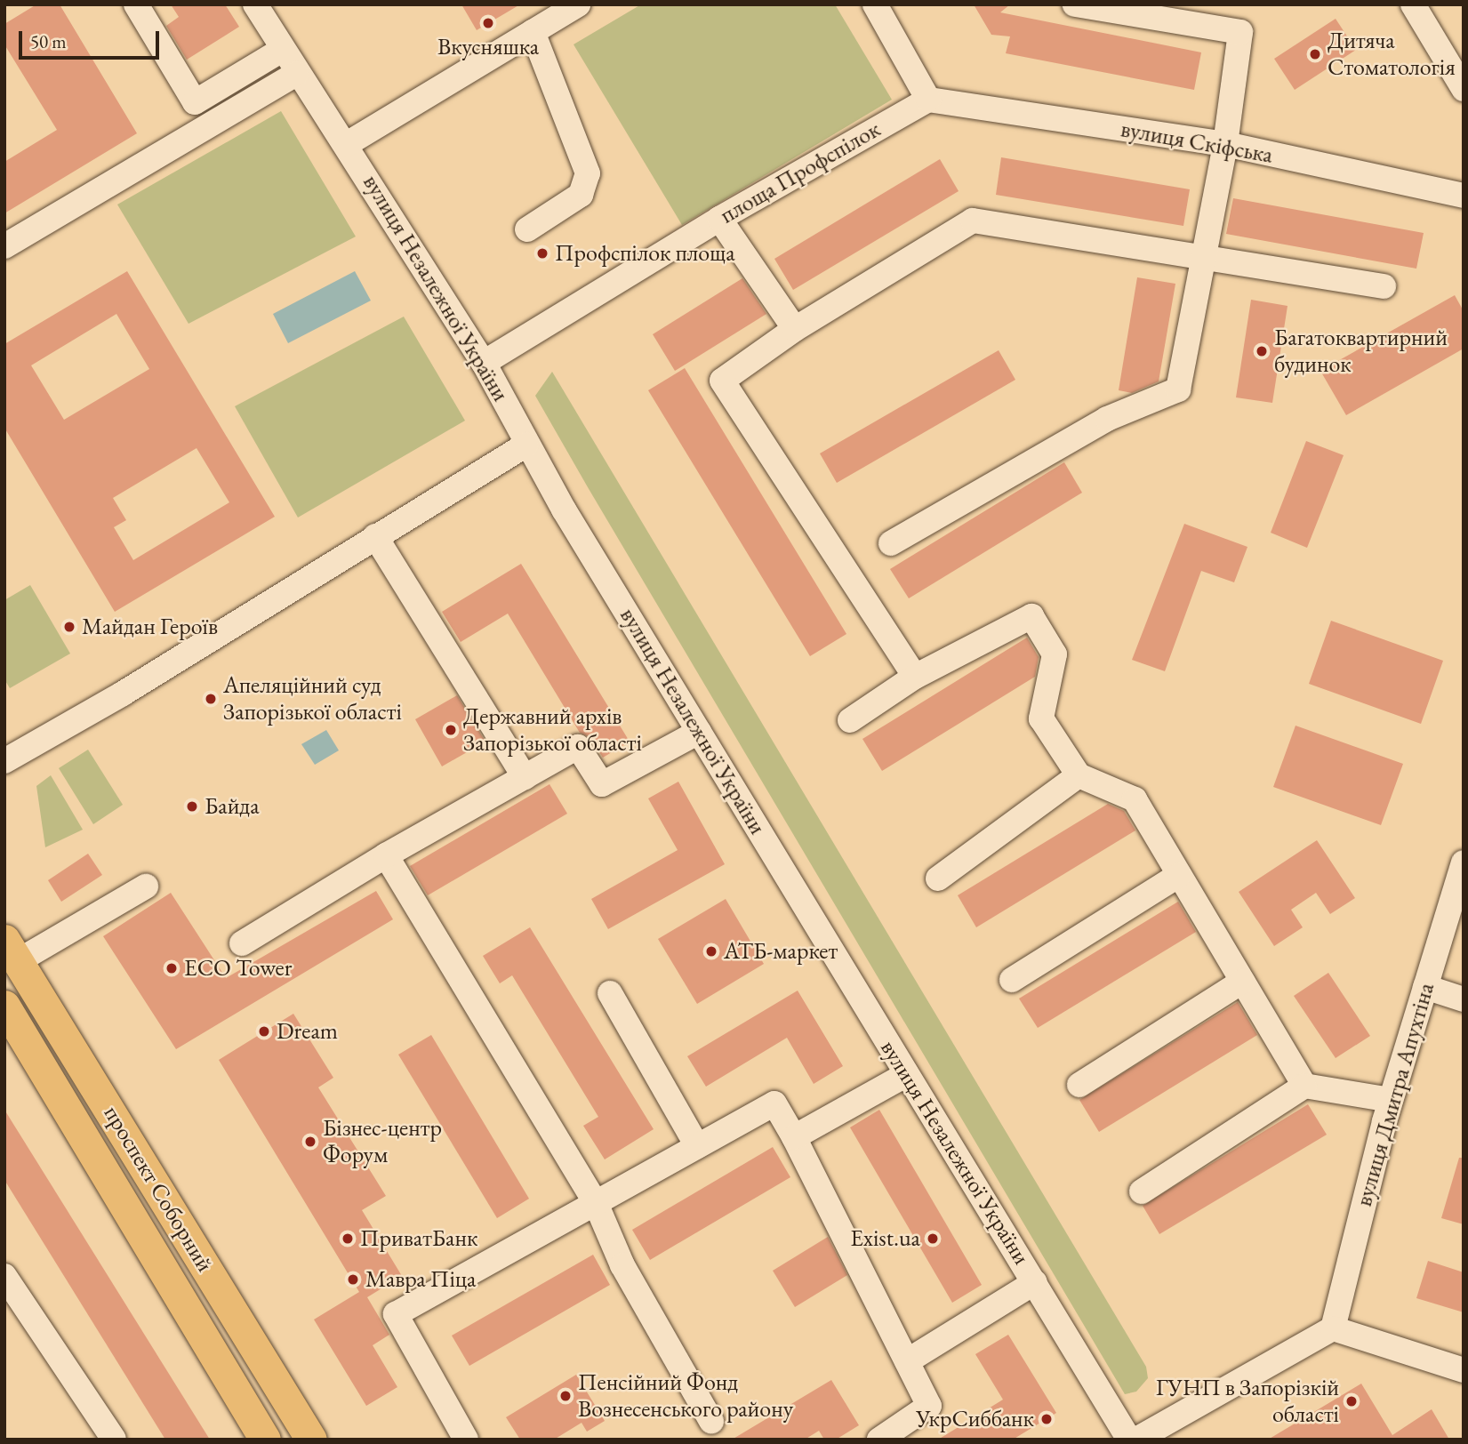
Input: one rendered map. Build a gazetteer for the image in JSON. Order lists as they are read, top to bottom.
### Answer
{
  "streets": {
    "main road": ["проспект Соборний"],
    "street": [
      "вулиця Скіфська",
      "площа Профспілок",
      "вулиця Незалежної України",
      "вулиця Дмитра Апухтіна"
    ]
  },
  "crossings": [
    ["вулиця Скіфська", "площа Профспілок"],
    ["площа Профспілок", "вулиця Незалежної України"]
  ],
  "places": [
    "Вкусняшка",
    "Дитяча Стоматологія",
    "Профспілок площа",
    "Багатоквартирний будинок",
    "Майдан Героїв",
    "Апеляційний суд Запорізької області",
    "Державний архів Запорізької області",
    "Байда",
    "АТБ-маркет",
    "ECO Tower",
    "Dream",
    "Бізнес-центр Форум",
    "ПриватБанк",
    "Exist.ua",
    "Мавра Піца",
    "Пенсійний Фонд Вознесенського району",
    "ГУНП в Запорізкій області",
    "УкрСиббанк"
  ],
  "scale_bar": "50 m"
}
